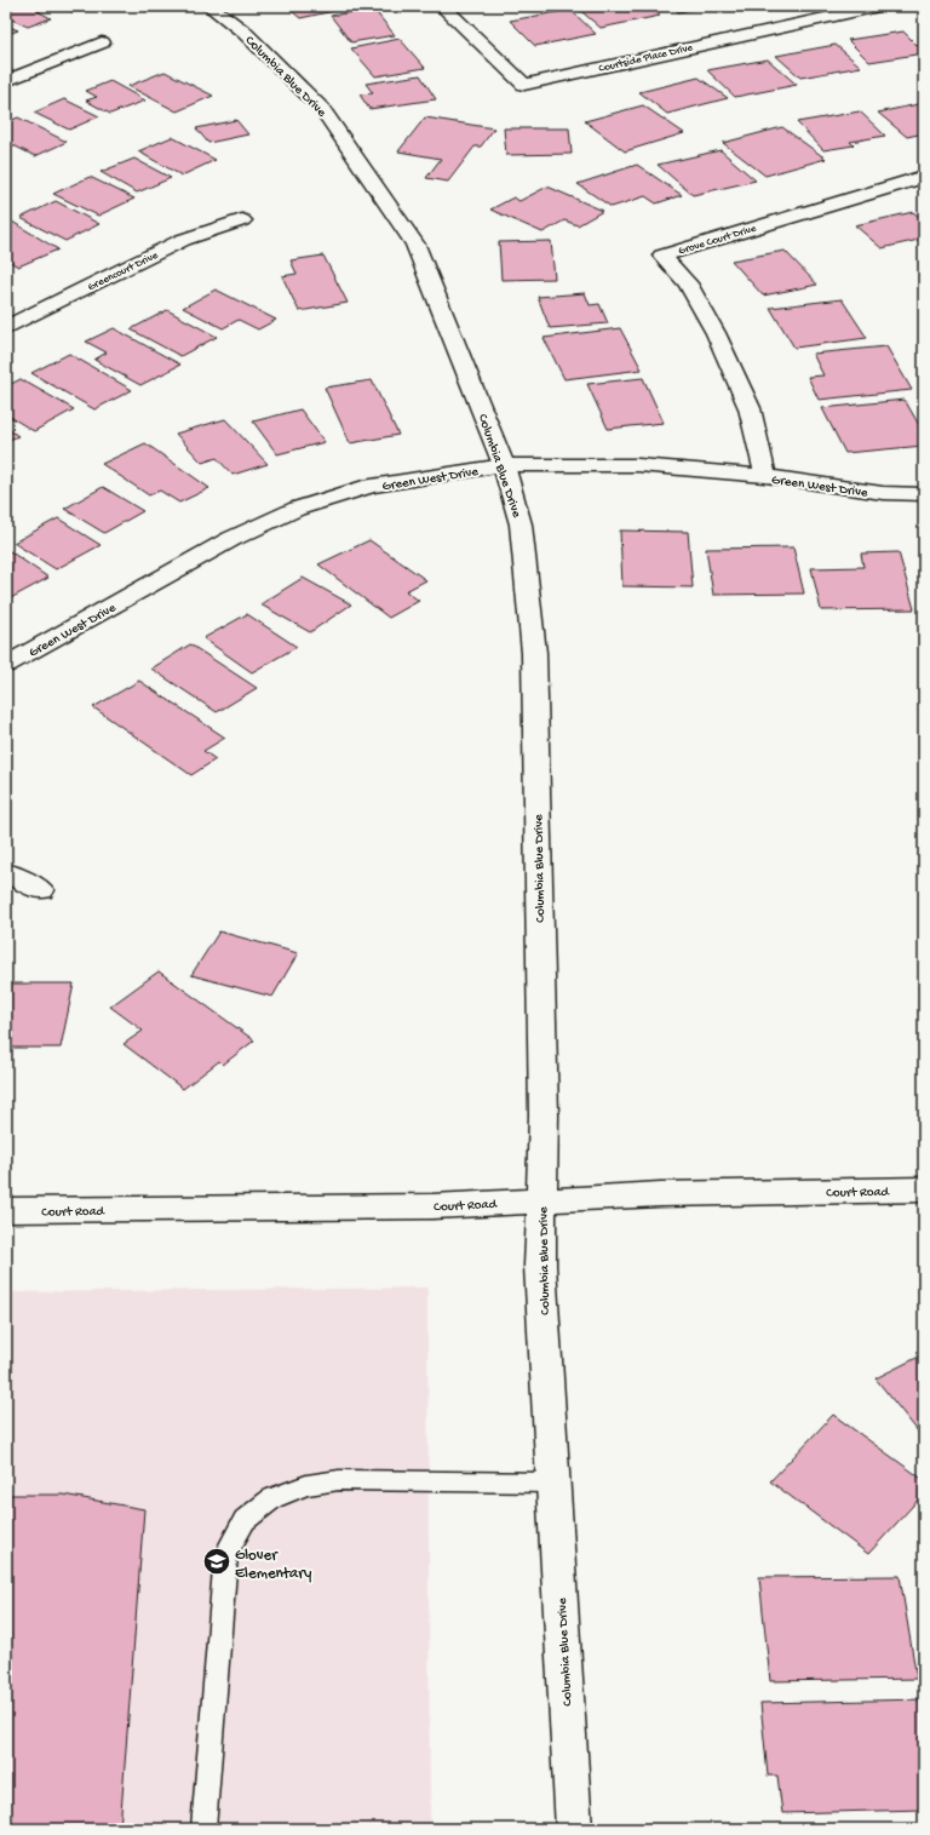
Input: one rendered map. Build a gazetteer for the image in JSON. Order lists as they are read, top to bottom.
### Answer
{
  "streets": {
    "street": [
      "Courtside Place Drive",
      "Columbia Blue Drive",
      "Grove Court Drive",
      "Greencourt Drive",
      "Green West Drive",
      "Court Road"
    ]
  },
  "crossings": [
    ["Columbia Blue Drive", "Green West Drive"],
    ["Columbia Blue Drive", "Court Road"],
    ["Grove Court Drive", "Green West Drive"]
  ],
  "places": {
    "school or university": ["Glover Elementary"]
  }
}
